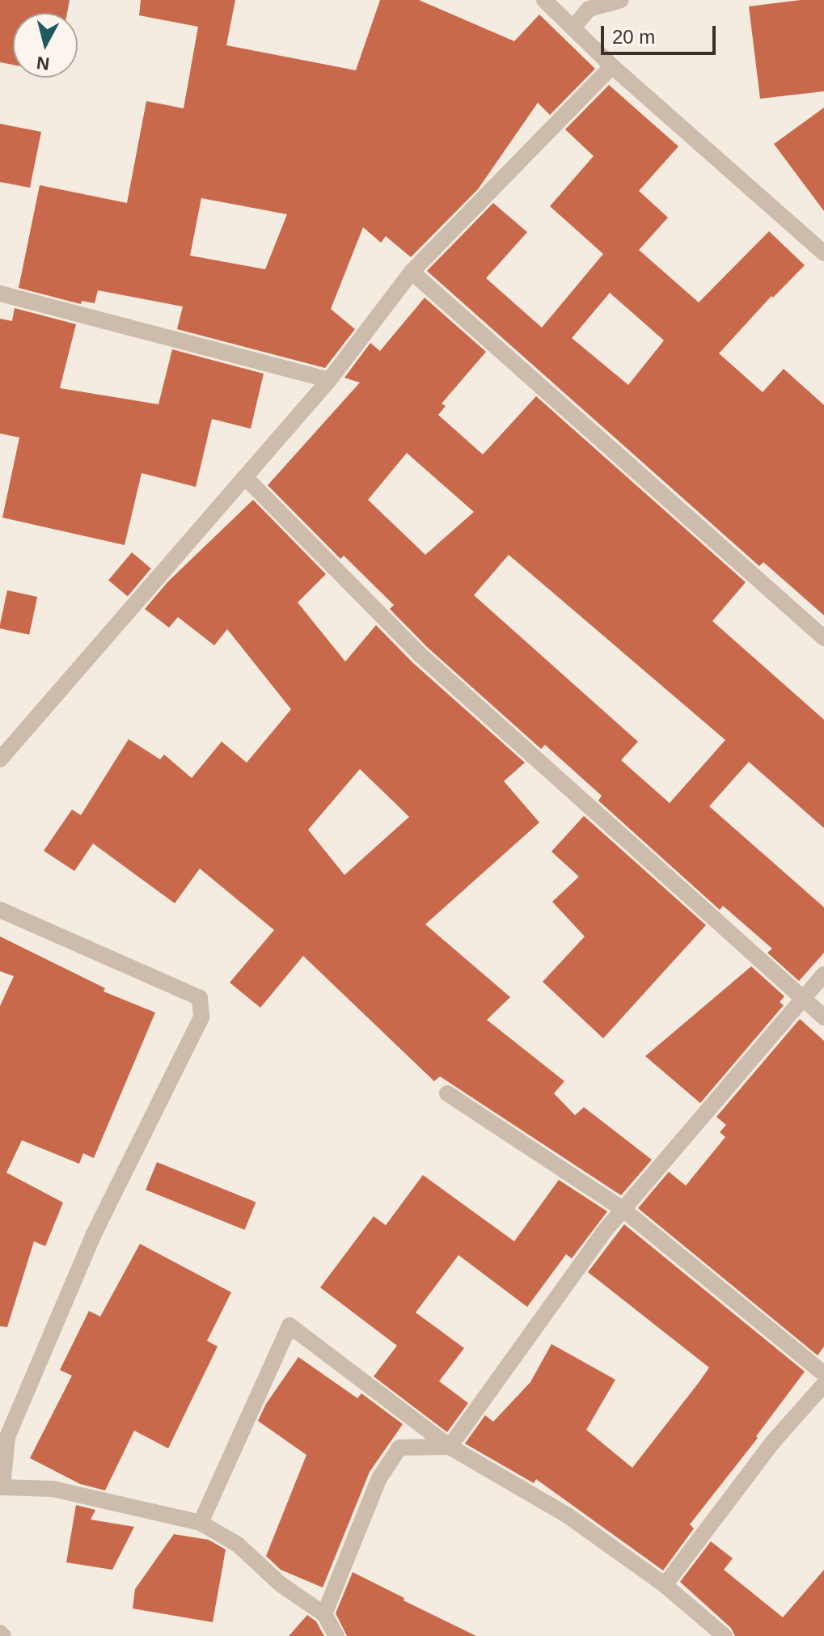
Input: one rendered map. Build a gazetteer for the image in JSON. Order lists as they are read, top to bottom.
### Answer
{
  "scale_bar": "20 m",
  "north": "bottom"
}
